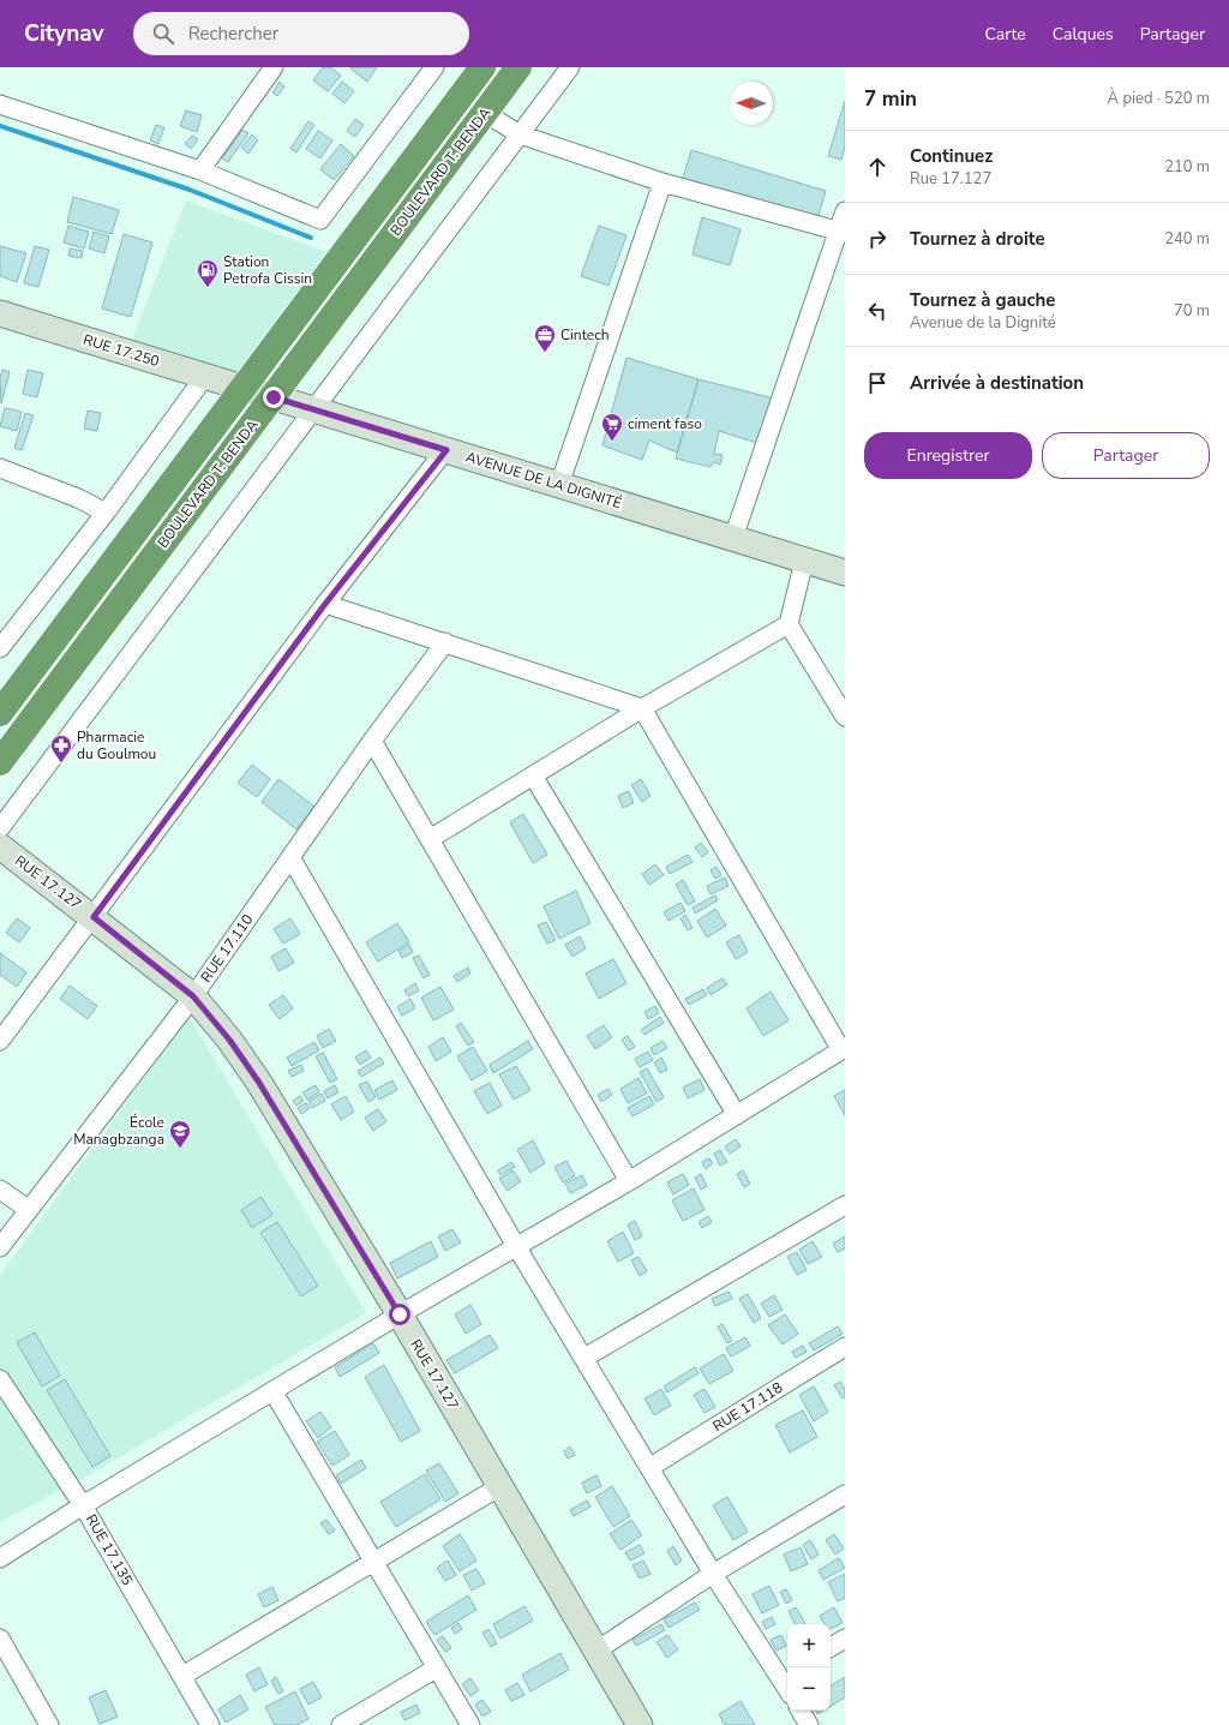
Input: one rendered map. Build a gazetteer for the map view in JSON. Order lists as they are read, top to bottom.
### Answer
{
  "streets": {
    "highway": ["BOULEVARD T. BENDA"],
    "street": [
      "RUE 17.250",
      "AVENUE DE LA DIGNITÉ",
      "RUE 17.127",
      "RUE 17.110",
      "RUE 17.118",
      "RUE 17.135"
    ]
  },
  "crossings": [
    ["BOULEVARD T. BENDA", "RUE 17.250"],
    ["BOULEVARD T. BENDA", "AVENUE DE LA DIGNITÉ"],
    ["RUE 17.250", "AVENUE DE LA DIGNITÉ"],
    ["RUE 17.127", "RUE 17.110"]
  ],
  "places": {
    "fuel station": ["Station Petrofa Cissin"],
    "office": ["Cintech"],
    "supermarket": ["ciment faso"],
    "pharmacy": ["Pharmacie du Goulmou"],
    "school or university": ["École Managbzanga"]
  },
  "north": "left",
  "page": {
    "header": "Citynav",
    "search": "Rechercher",
    "nav": ["Carte", "Calques", "Partager"],
    "heading": ["7 min", "À pied · 520 m"],
    "list": [
      ["Continuez", "Rue 17.127", "210 m"],
      ["Tournez à droite", "240 m"],
      ["Tournez à gauche", "Avenue de la Dignité", "70 m"],
      "Arrivée à destination"
    ],
    "buttons": ["Enregistrer", "Partager"],
    "map_buttons": ["+", "−"]
  }
}
